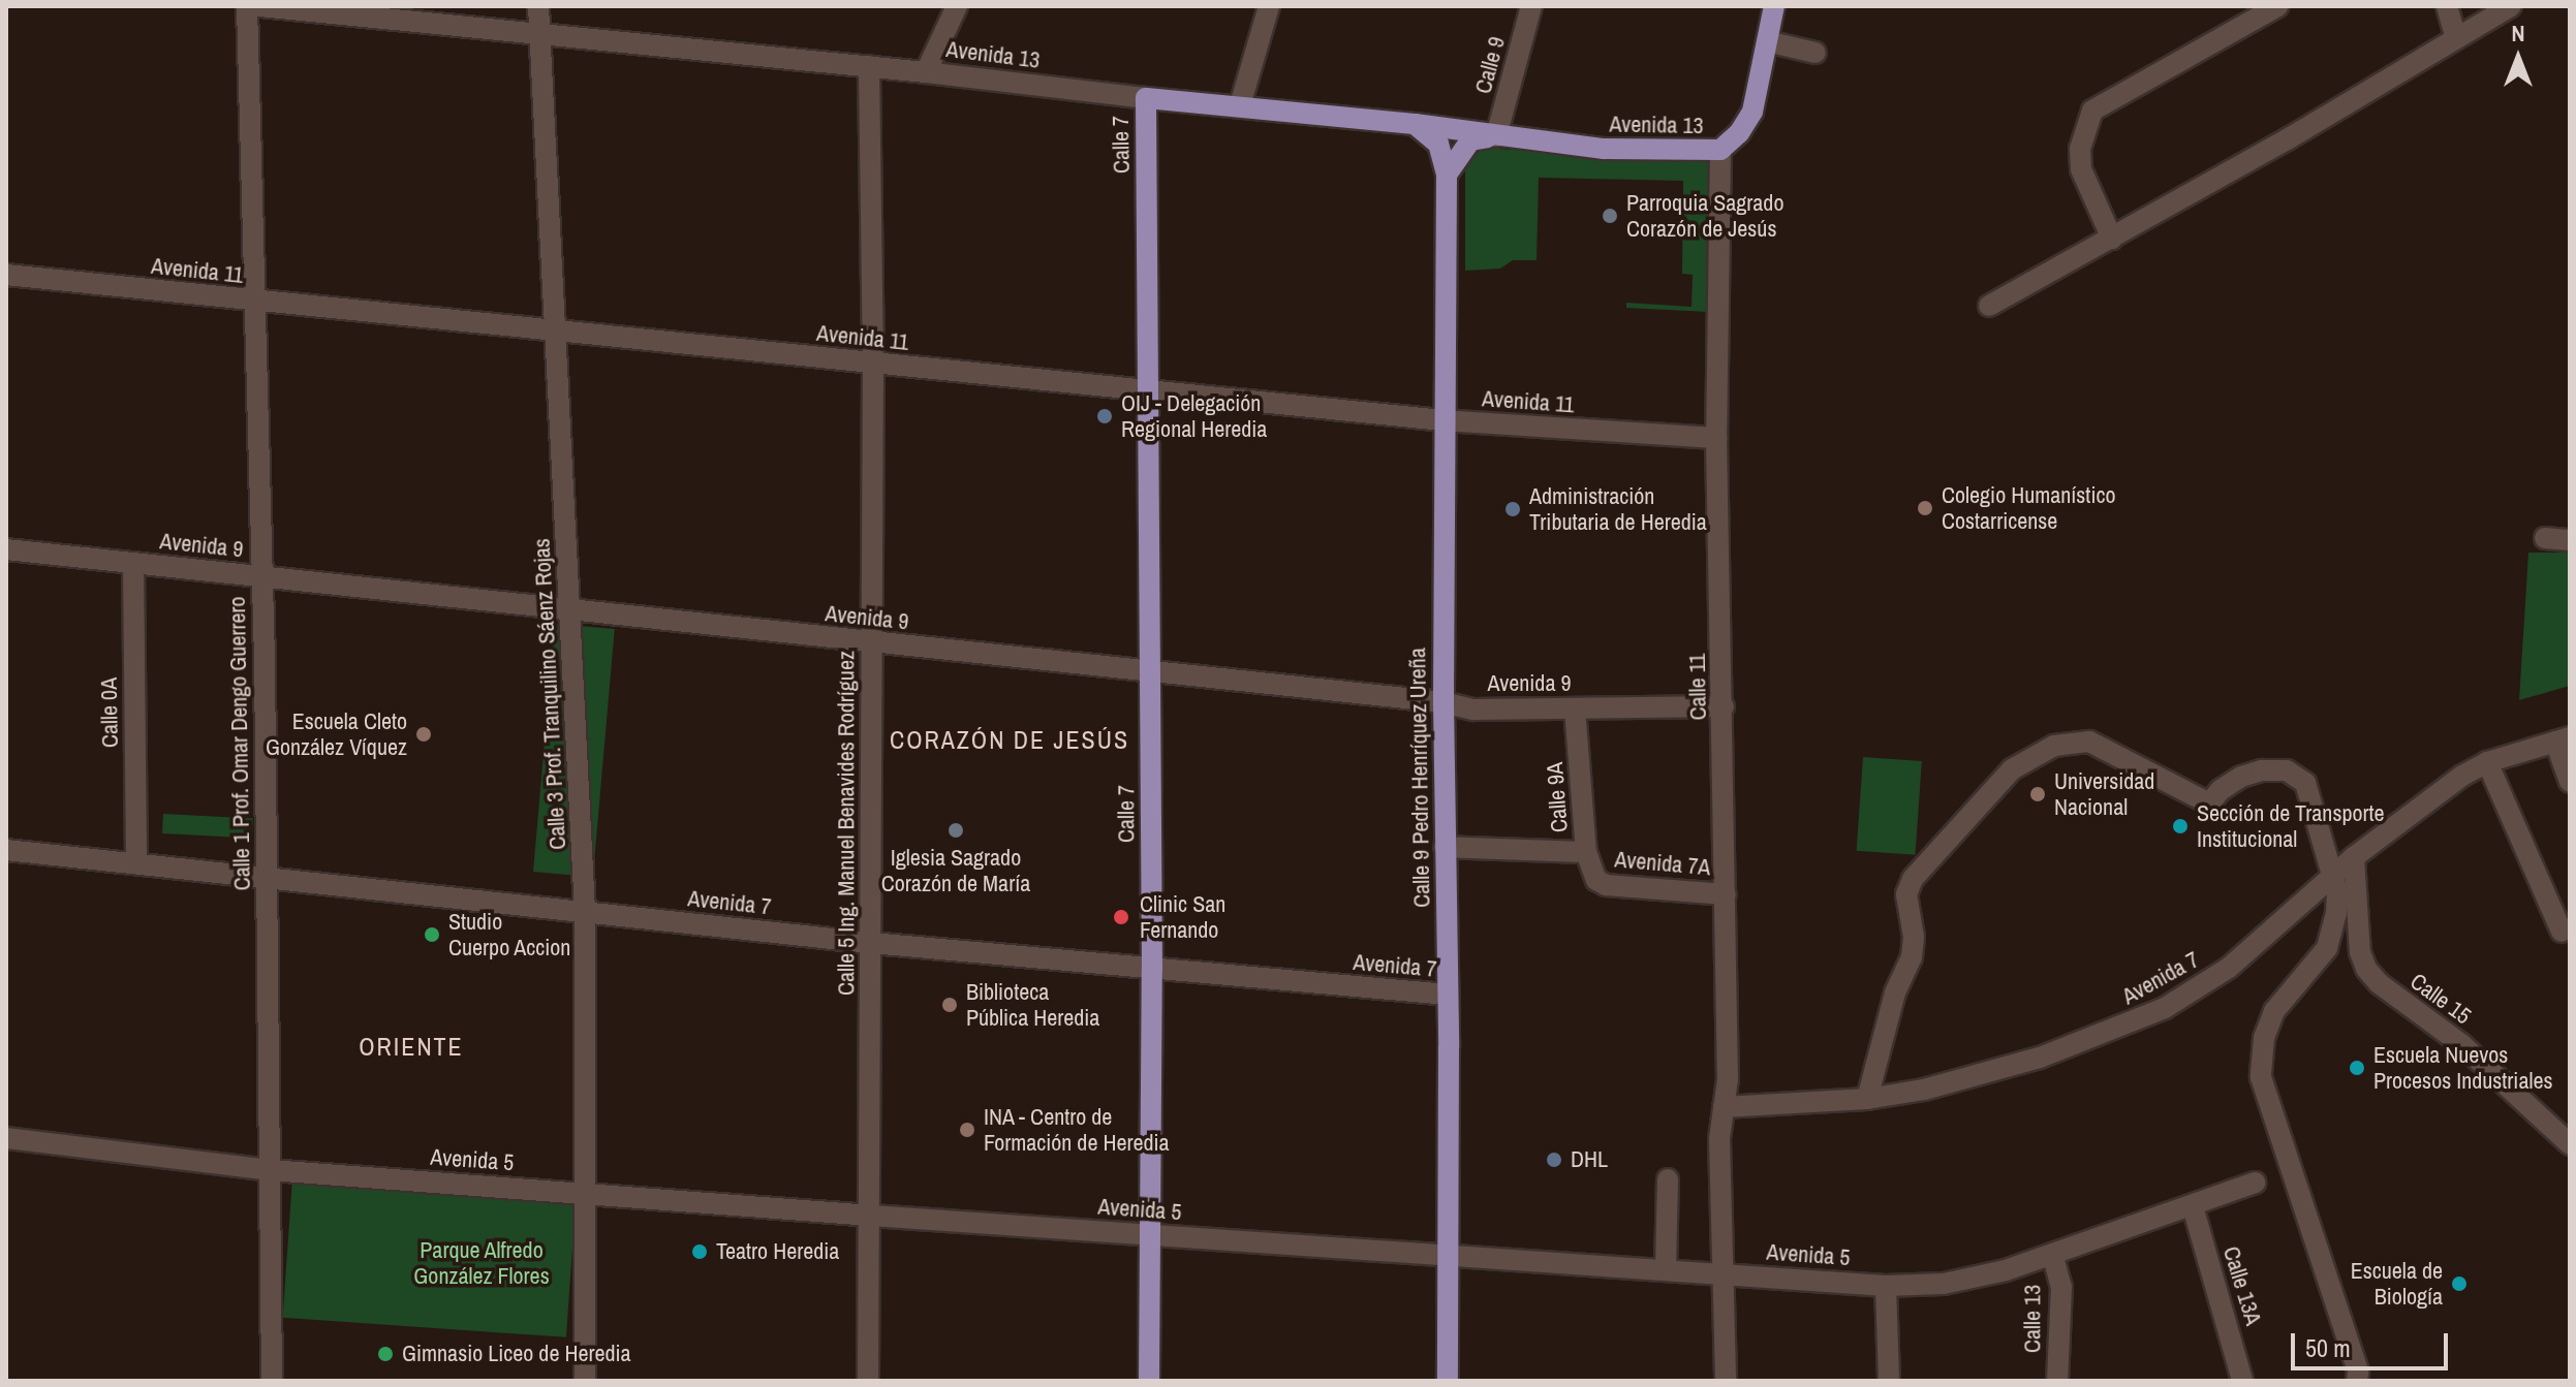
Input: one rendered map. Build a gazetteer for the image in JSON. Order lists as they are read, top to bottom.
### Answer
{
  "streets": {
    "main road": ["Avenida 13", "Calle 7", "Calle 9 Pedro Henríquez Ureña"],
    "street": [
      "Calle 9",
      "Avenida 11",
      "Avenida 9",
      "Calle 11",
      "Calle 3 Prof. Tranquilino Sáenz Rojas",
      "Calle 0A",
      "Calle 1 Prof. Omar Dengo Guerrero",
      "Calle 9A",
      "Calle 5 Ing. Manuel Benavides Rodríguez",
      "Avenida 7A",
      "Avenida 7",
      "Calle 15",
      "Avenida 5",
      "Calle 13A",
      "Calle 13"
    ]
  },
  "crossings": [
    ["Avenida 13", "Calle 9"],
    ["Avenida 13", "Calle 7"],
    ["Avenida 13", "Calle 11"],
    ["Avenida 13", "Calle 3 Prof. Tranquilino Sáenz Rojas"],
    ["Avenida 13", "Calle 9 Pedro Henríquez Ureña"],
    ["Avenida 13", "Calle 5 Ing. Manuel Benavides Rodríguez"],
    ["Calle 7", "Avenida 11"],
    ["Calle 7", "Avenida 9"],
    ["Calle 7", "Avenida 7"],
    ["Calle 7", "Avenida 5"],
    ["Avenida 11", "Calle 11"],
    ["Avenida 11", "Calle 3 Prof. Tranquilino Sáenz Rojas"],
    ["Avenida 11", "Calle 1 Prof. Omar Dengo Guerrero"],
    ["Avenida 11", "Calle 9 Pedro Henríquez Ureña"],
    ["Avenida 11", "Calle 5 Ing. Manuel Benavides Rodríguez"],
    ["Avenida 9", "Calle 11"],
    ["Avenida 9", "Calle 3 Prof. Tranquilino Sáenz Rojas"],
    ["Avenida 9", "Calle 0A"],
    ["Avenida 9", "Calle 1 Prof. Omar Dengo Guerrero"],
    ["Avenida 9", "Calle 9 Pedro Henríquez Ureña"],
    ["Avenida 9", "Calle 9A"],
    ["Avenida 9", "Calle 5 Ing. Manuel Benavides Rodríguez"],
    ["Calle 11", "Avenida 7A"],
    ["Calle 11", "Avenida 7"],
    ["Calle 11", "Avenida 5"],
    ["Calle 3 Prof. Tranquilino Sáenz Rojas", "Avenida 7"],
    ["Calle 3 Prof. Tranquilino Sáenz Rojas", "Avenida 5"],
    ["Calle 0A", "Avenida 7"],
    ["Calle 1 Prof. Omar Dengo Guerrero", "Avenida 7"],
    ["Calle 1 Prof. Omar Dengo Guerrero", "Avenida 5"],
    ["Calle 9 Pedro Henríquez Ureña", "Avenida 7"],
    ["Calle 9 Pedro Henríquez Ureña", "Avenida 5"],
    ["Calle 9A", "Avenida 7A"],
    ["Calle 5 Ing. Manuel Benavides Rodríguez", "Avenida 7"],
    ["Calle 5 Ing. Manuel Benavides Rodríguez", "Avenida 5"],
    ["Avenida 7", "Calle 15"],
    ["Avenida 5", "Calle 13A"],
    ["Avenida 5", "Calle 13"]
  ],
  "districts": ["CORAZÓN DE JESÚS", "ORIENTE"],
  "parks": ["Parque Alfredo González Flores"],
  "places": [
    "Parroquia Sagrado Corazón de Jesús",
    "OIJ - Delegación Regional Heredia",
    "Colegio Humanístico Costarricense",
    "Administración Tributaria de Heredia",
    "Escuela Cleto González Víquez",
    "Universidad Nacional",
    "Sección de Transporte Institucional",
    "Iglesia Sagrado Corazón de María",
    "Clinic San Fernando",
    "Studio Cuerpo Accion",
    "Biblioteca Pública Heredia",
    "Escuela Nuevos Procesos Industriales",
    "INA - Centro de Formación de Heredia",
    "DHL",
    "Teatro Heredia",
    "Escuela de Biología",
    "Gimnasio Liceo de Heredia"
  ],
  "scale_bar": "50 m",
  "north": "top"
}
